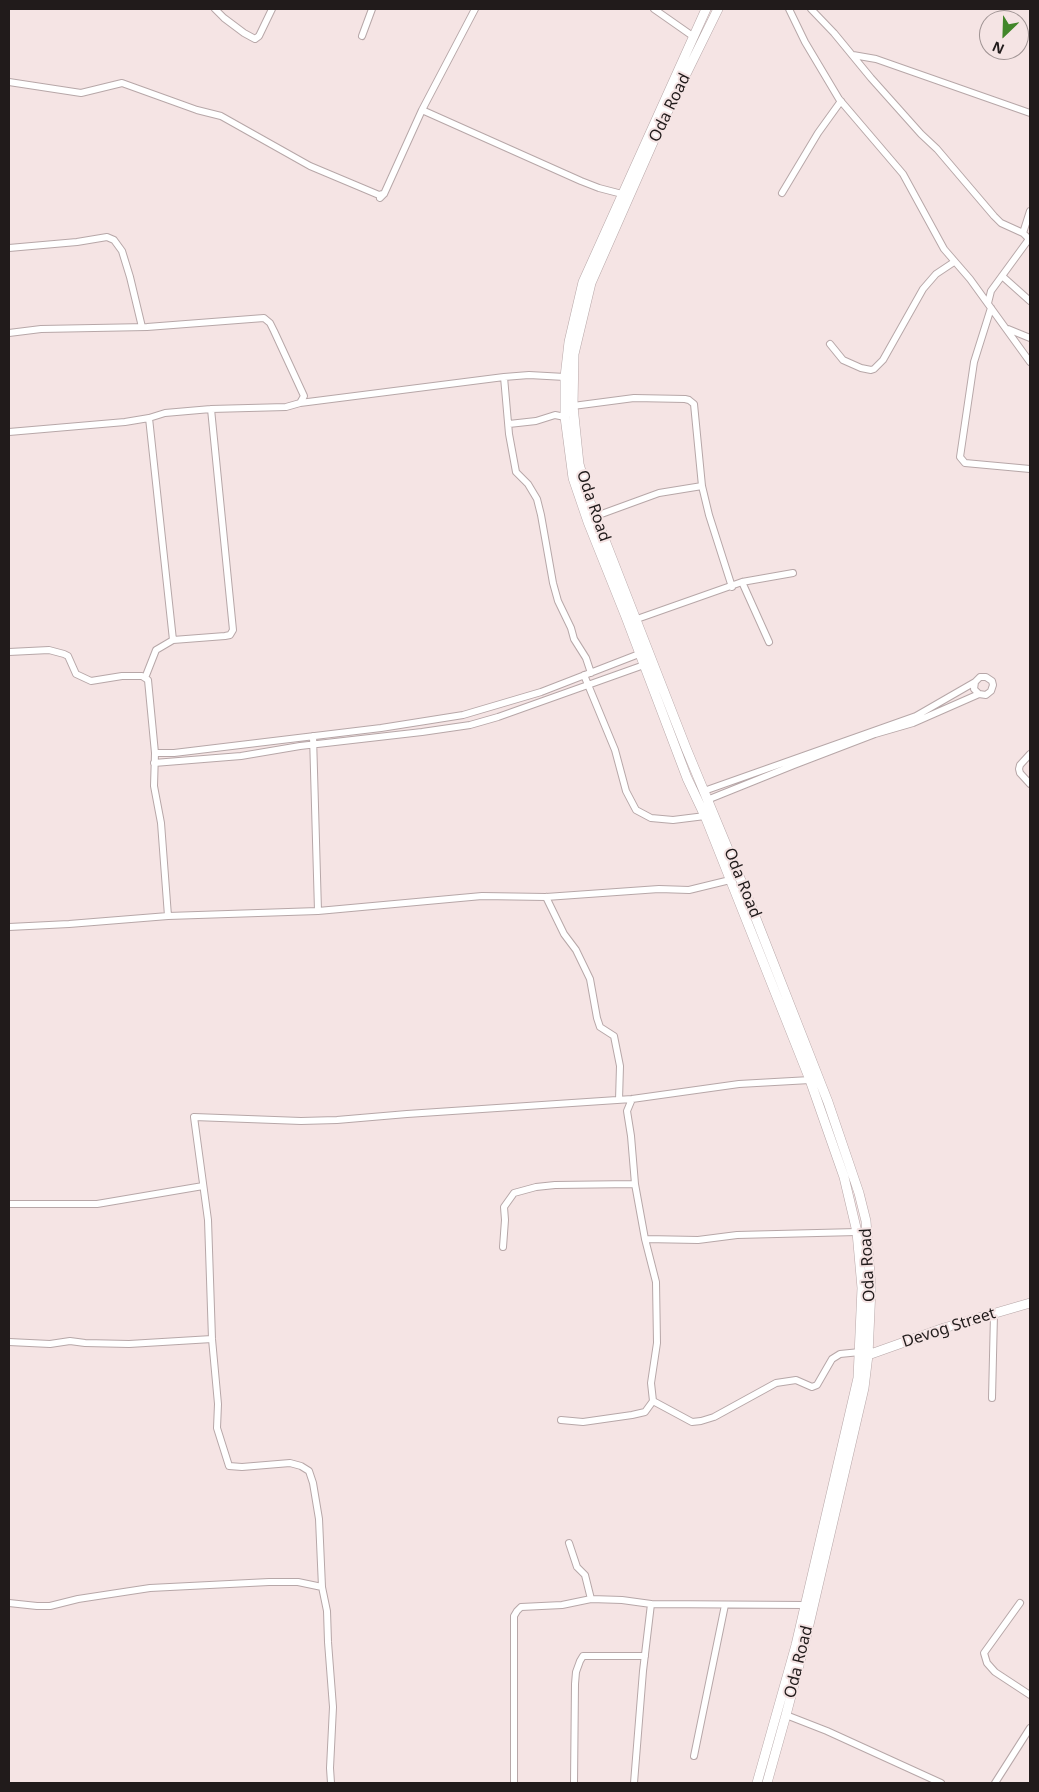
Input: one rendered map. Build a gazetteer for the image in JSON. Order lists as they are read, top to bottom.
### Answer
{
  "streets": {
    "street": ["Oda Road", "Devog Street"]
  },
  "crossings": [
    ["Oda Road", "Devog Street"]
  ],
  "north": "bottom left"
}
